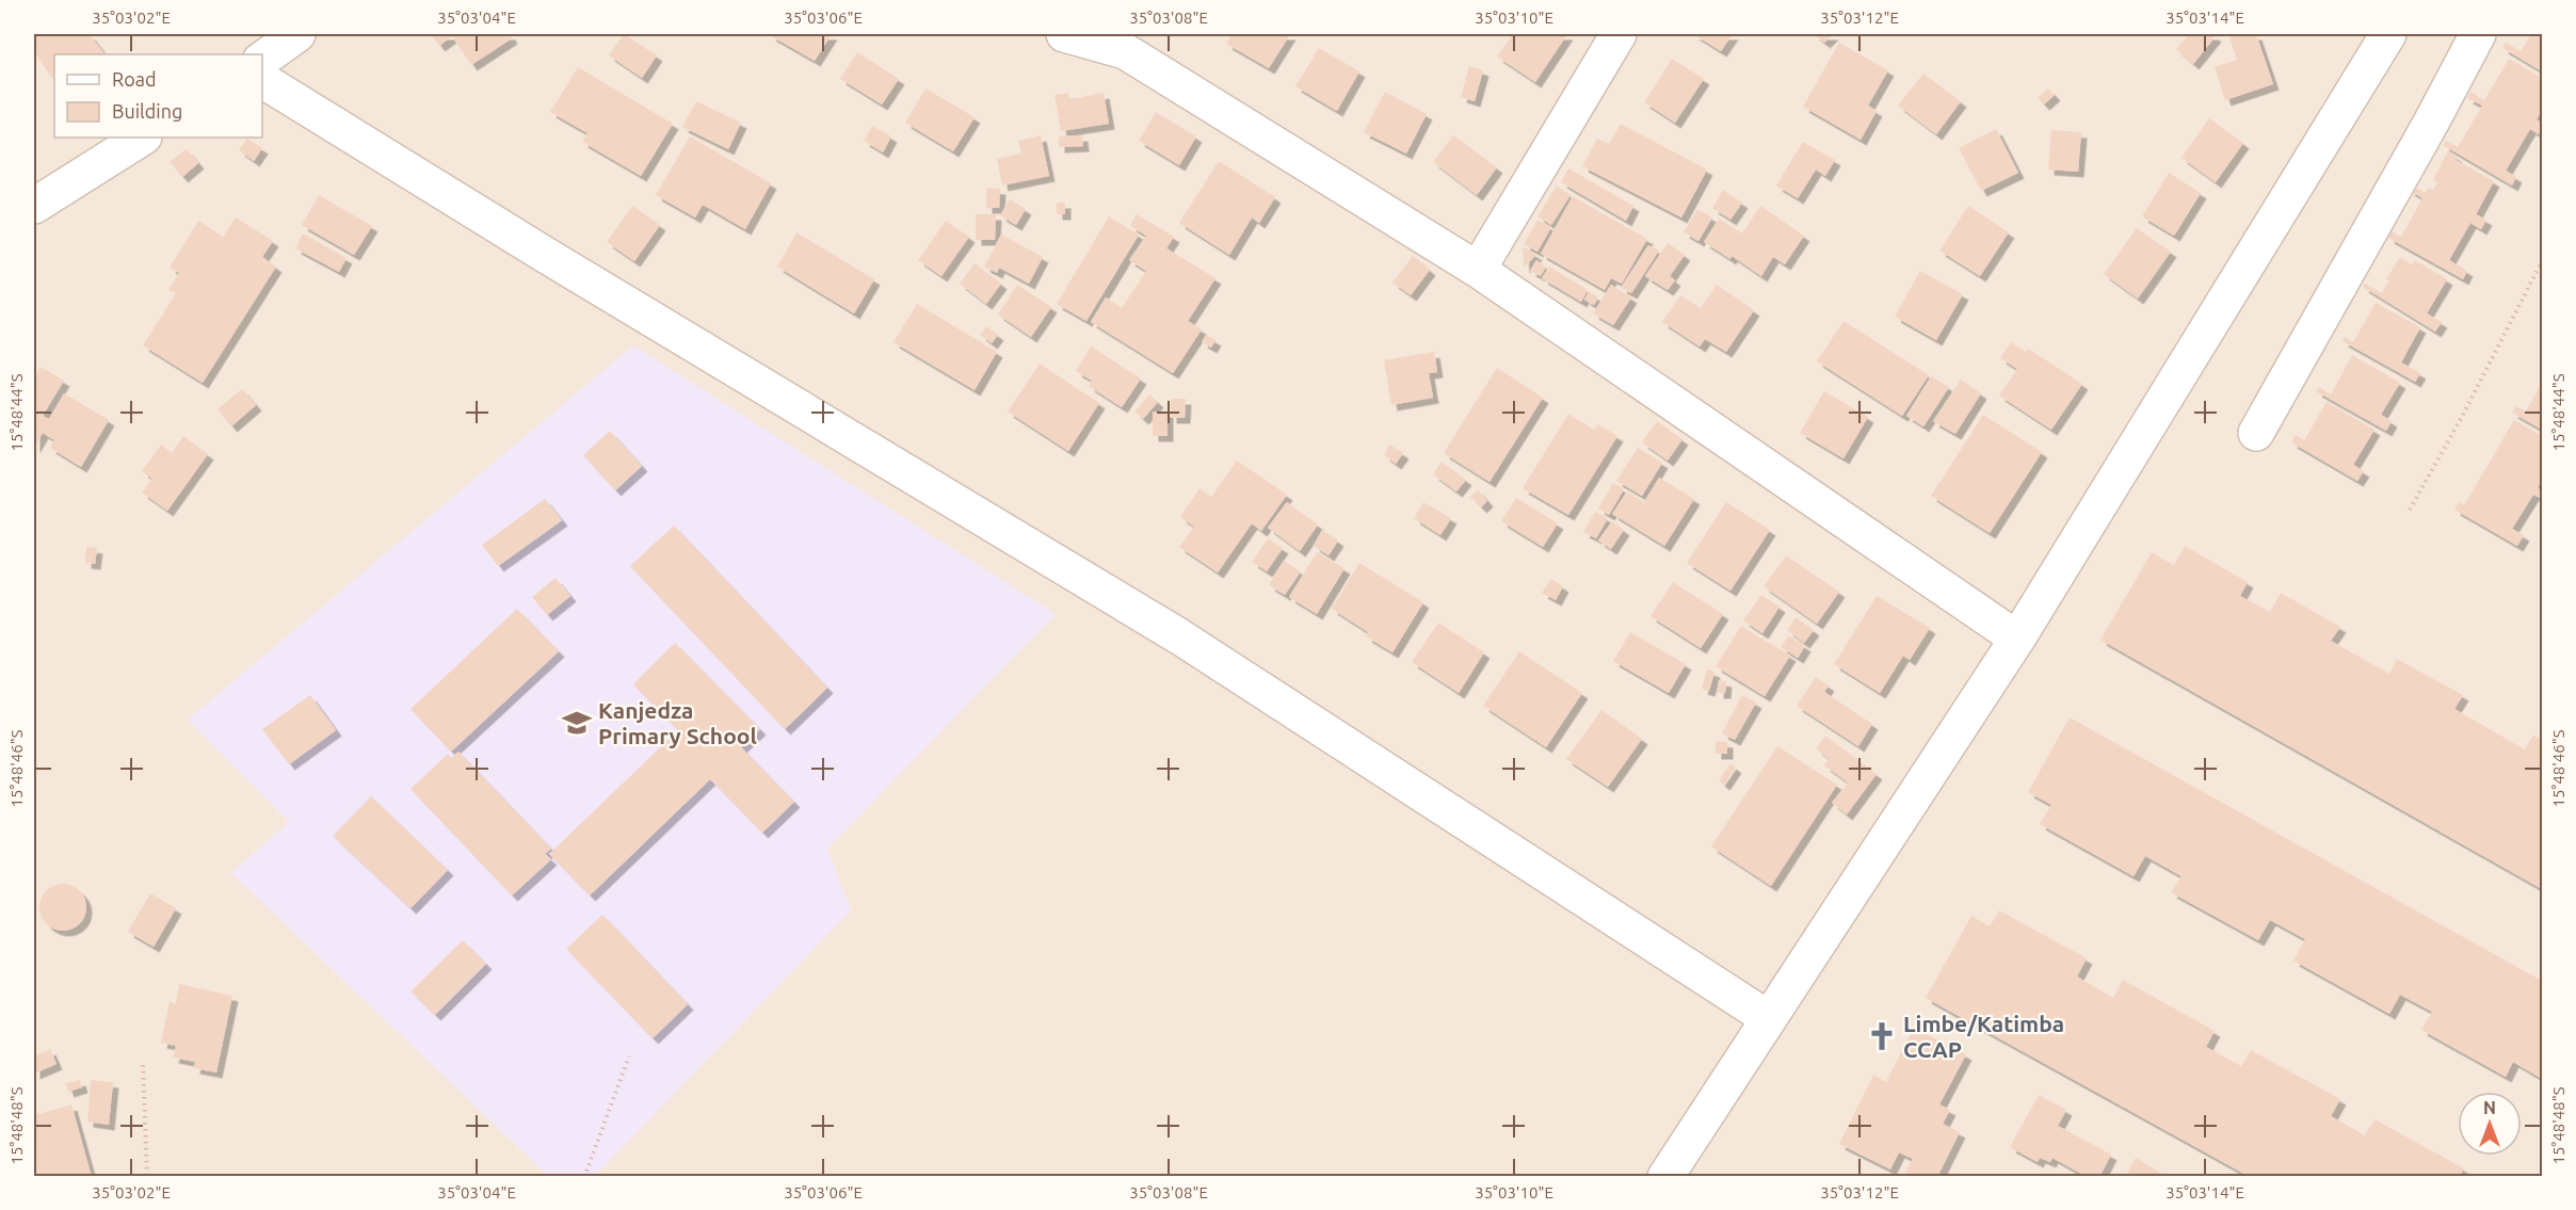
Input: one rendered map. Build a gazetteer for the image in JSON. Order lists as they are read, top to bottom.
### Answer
{
  "places": {
    "school or university": ["Kanjedza Primary School"],
    "church": ["Limbe/Katimba CCAP"]
  },
  "legend": ["Road", "Building"],
  "north": "top",
  "coordinates": [
    "35°03'02\"E",
    "35°03'04\"E",
    "35°03'06\"E",
    "35°03'08\"E",
    "35°03'10\"E",
    "35°03'12\"E",
    "35°03'14\"E",
    "15°48'44\"S",
    "15°48'46\"S",
    "15°48'48\"S"
  ]
}
